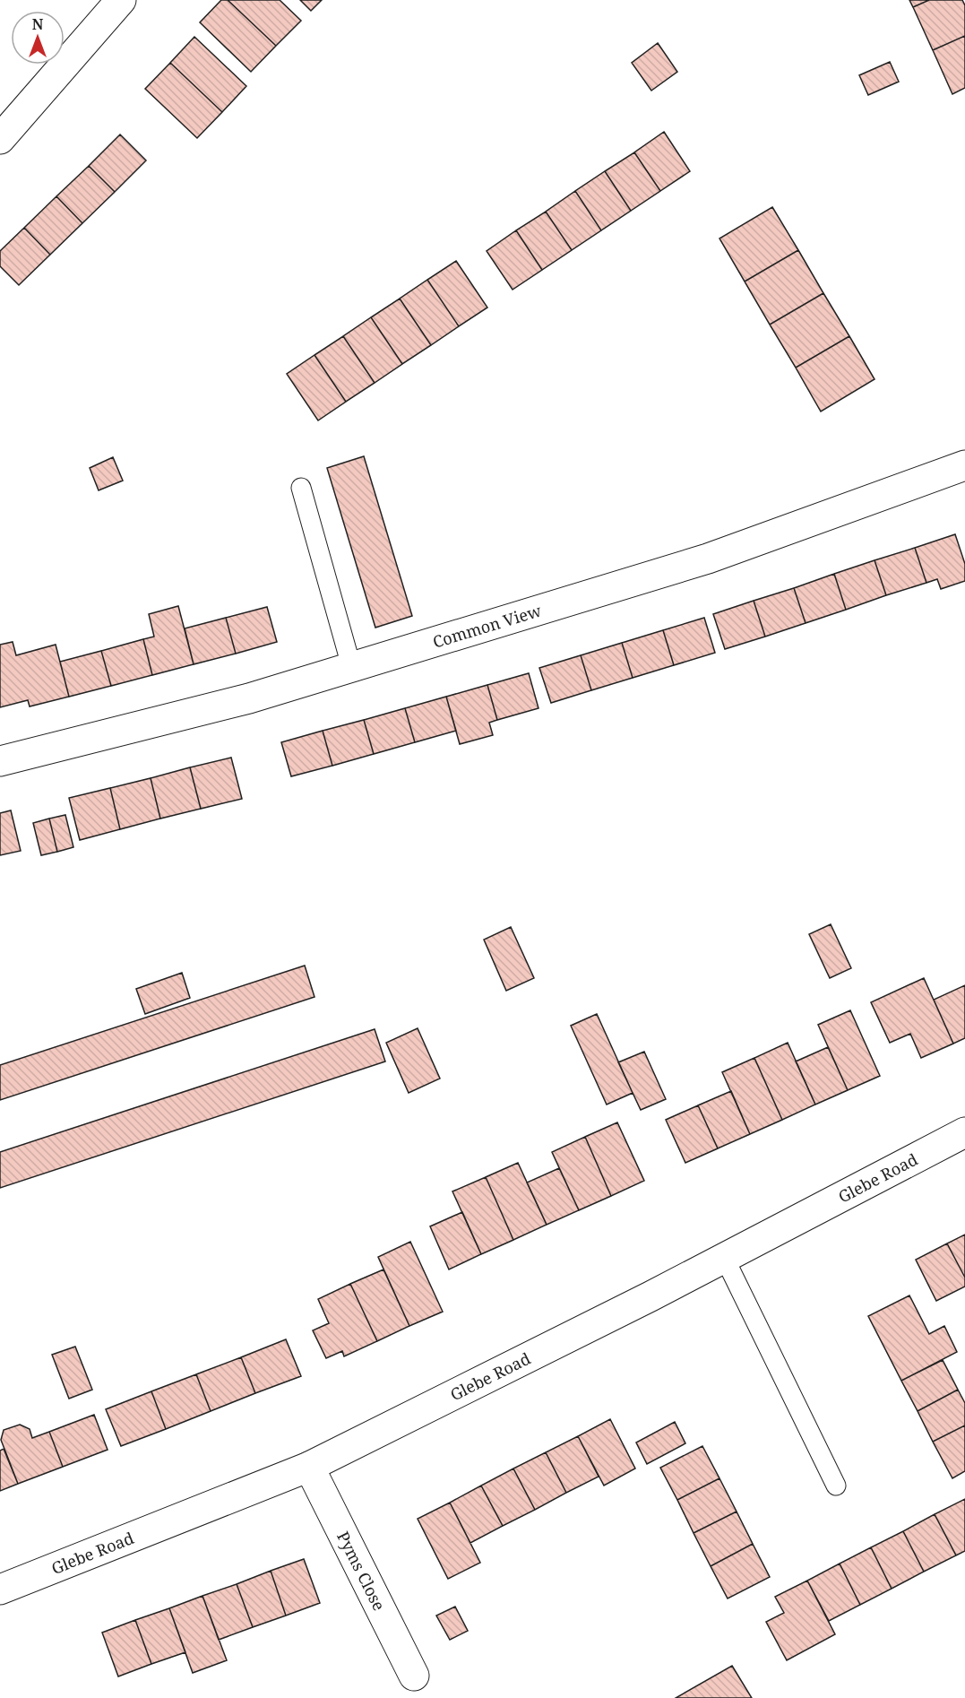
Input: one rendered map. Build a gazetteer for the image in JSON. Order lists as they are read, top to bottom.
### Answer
{
  "streets": {
    "street": ["Common View", "Glebe Road", "Pyms Close"]
  },
  "crossings": [
    ["Glebe Road", "Pyms Close"]
  ],
  "north": "top"
}
